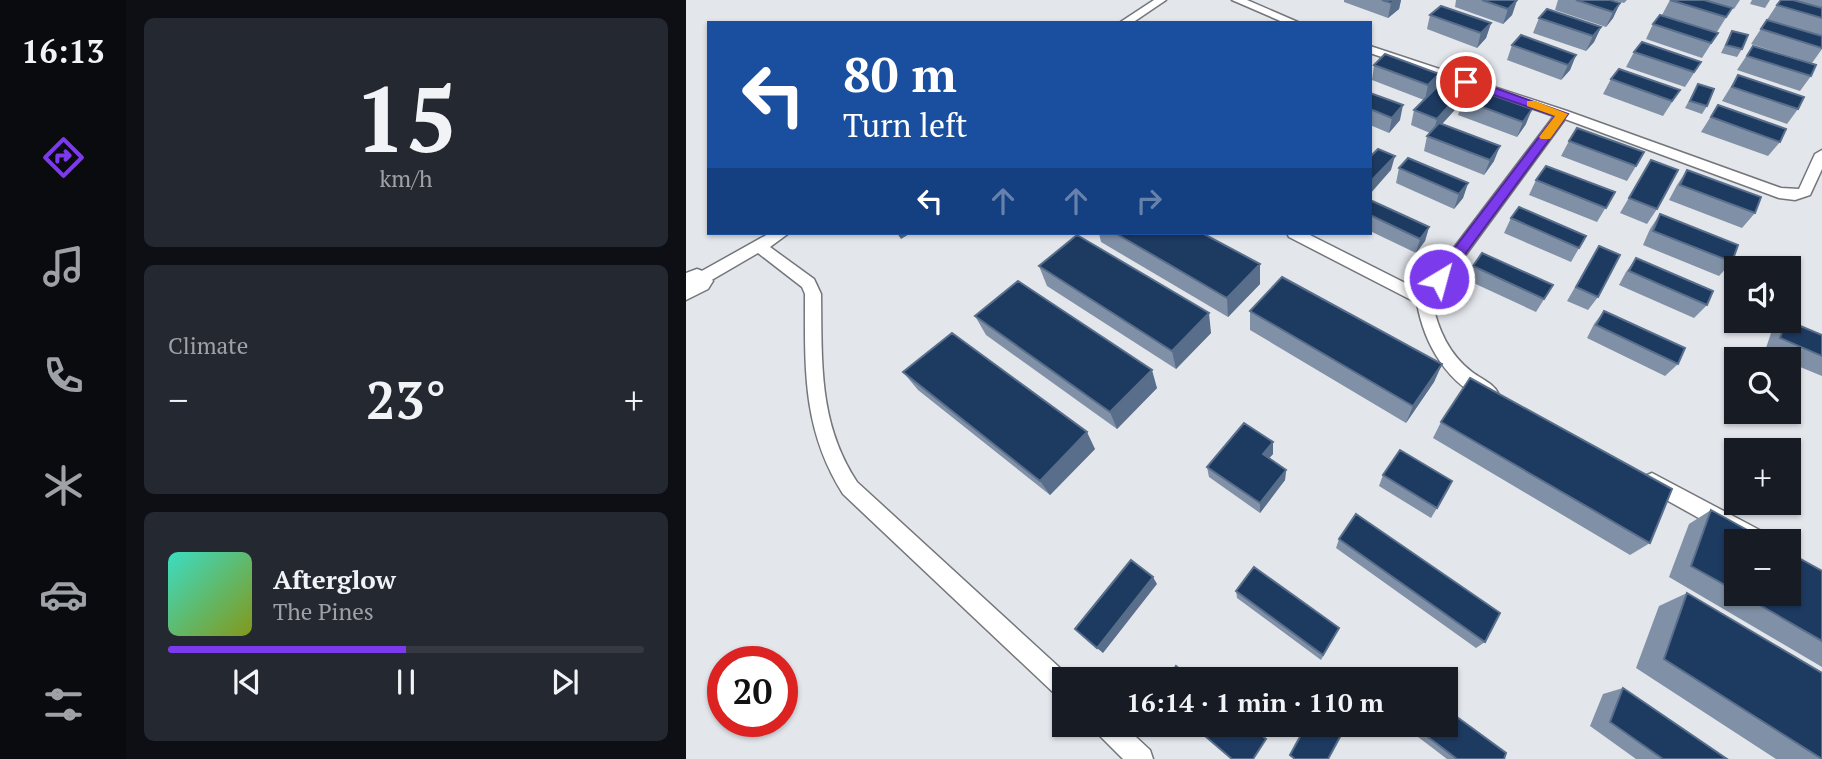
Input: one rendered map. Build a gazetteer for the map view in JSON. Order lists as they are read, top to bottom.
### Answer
{
  "page": {
    "tabs": "16:13",
    "tile": [
      ["15", "km/h"],
      "Climate"
    ],
    "turn": ["80 m", "Turn left"],
    "map_buttons": ["+", "−"],
    "heat": ["−", "23°", "+"],
    "song": ["Afterglow", "The Pines"],
    "limit": "20",
    "trip": "16:14 · 1 min · 110 m"
  }
}
